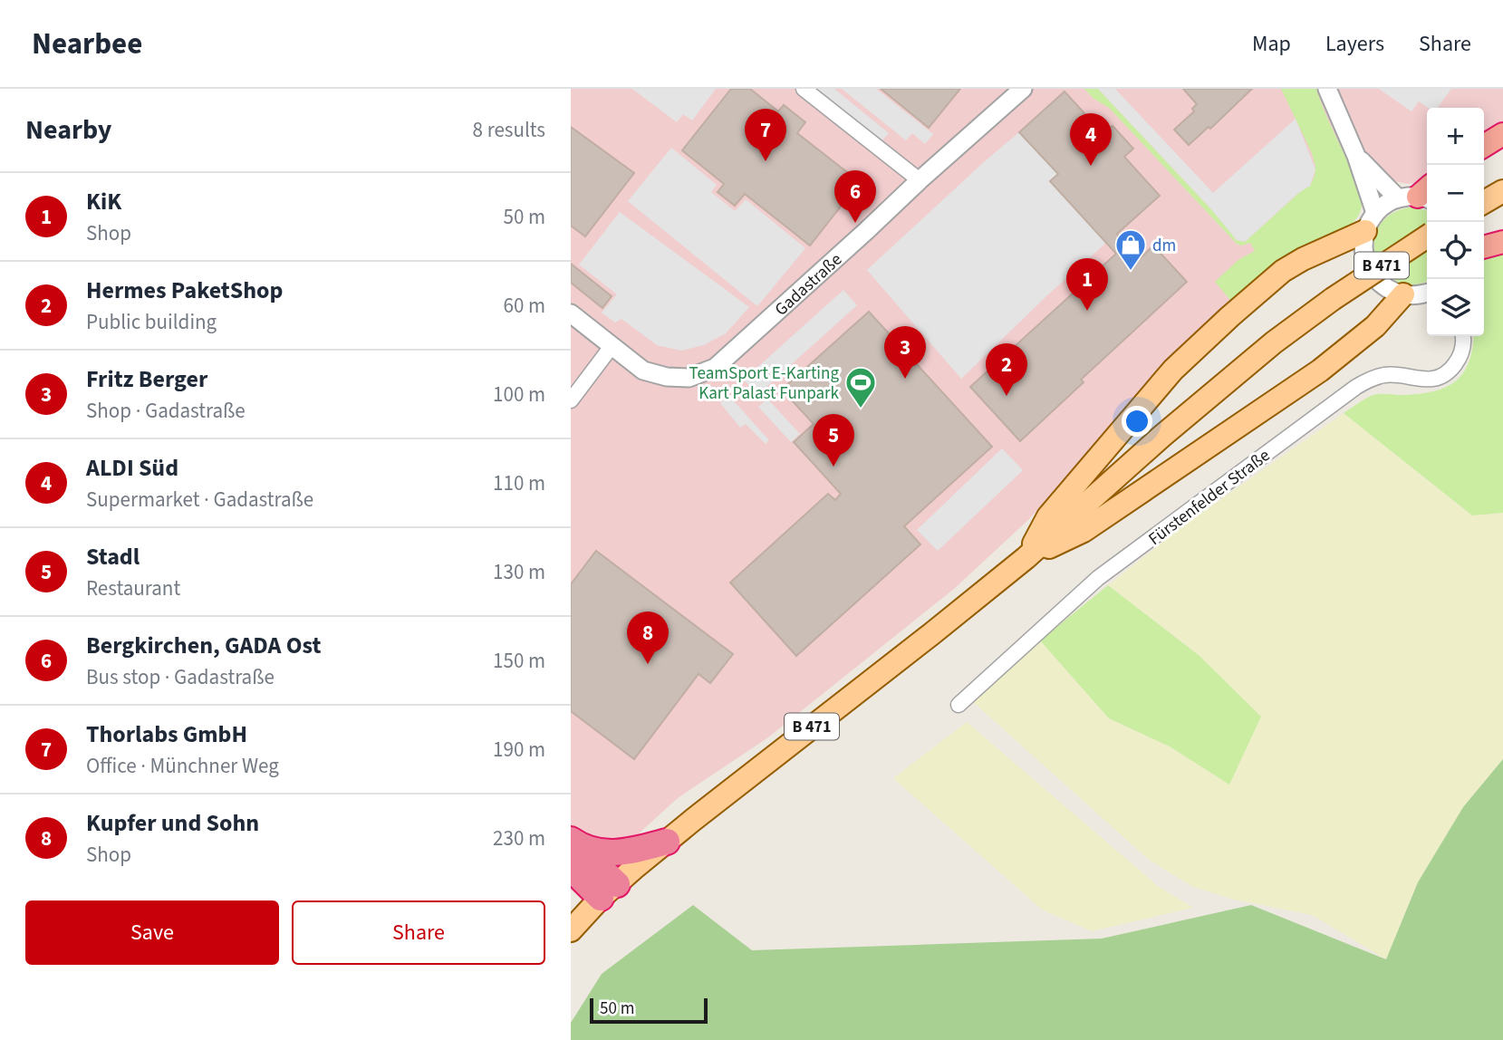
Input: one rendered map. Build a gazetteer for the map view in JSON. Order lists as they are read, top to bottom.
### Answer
{
  "streets": {
    "main road": ["B 471"],
    "street": ["Gadastraße", "Fürstenfelder Straße"]
  },
  "places": {
    "shop": ["dm"],
    "sports": ["TeamSport E-Karting Kart Palast Funpark"]
  },
  "scale_bar": "50 m",
  "page": {
    "header": "Nearbee",
    "nav": ["Map", "Layers", "Share"],
    "heading": ["Nearby", "8 results"],
    "map_buttons": ["+", "−"],
    "pins": [
      "7",
      "4",
      "6",
      "1",
      "3",
      "2",
      "5",
      "8"
    ],
    "list": [
      {
        "mark": "1",
        "name": "KiK",
        "note": "Shop",
        "value": "50 m"
      },
      {
        "mark": "2",
        "name": "Hermes PaketShop",
        "note": "Public building",
        "value": "60 m"
      },
      {
        "mark": "3",
        "name": "Fritz Berger",
        "note": "Shop · Gadastraße",
        "value": "100 m"
      },
      {
        "mark": "4",
        "name": "ALDI Süd",
        "note": "Supermarket · Gadastraße",
        "value": "110 m"
      },
      {
        "mark": "5",
        "name": "Stadl",
        "note": "Restaurant",
        "value": "130 m"
      },
      {
        "mark": "6",
        "name": "Bergkirchen, GADA Ost",
        "note": "Bus stop · Gadastraße",
        "value": "150 m"
      },
      {
        "mark": "7",
        "name": "Thorlabs GmbH",
        "note": "Office · Münchner Weg",
        "value": "190 m"
      },
      {
        "mark": "8",
        "name": "Kupfer und Sohn",
        "note": "Shop",
        "value": "230 m"
      }
    ],
    "buttons": ["Save", "Share"],
    "scale": "50 m"
  }
}
